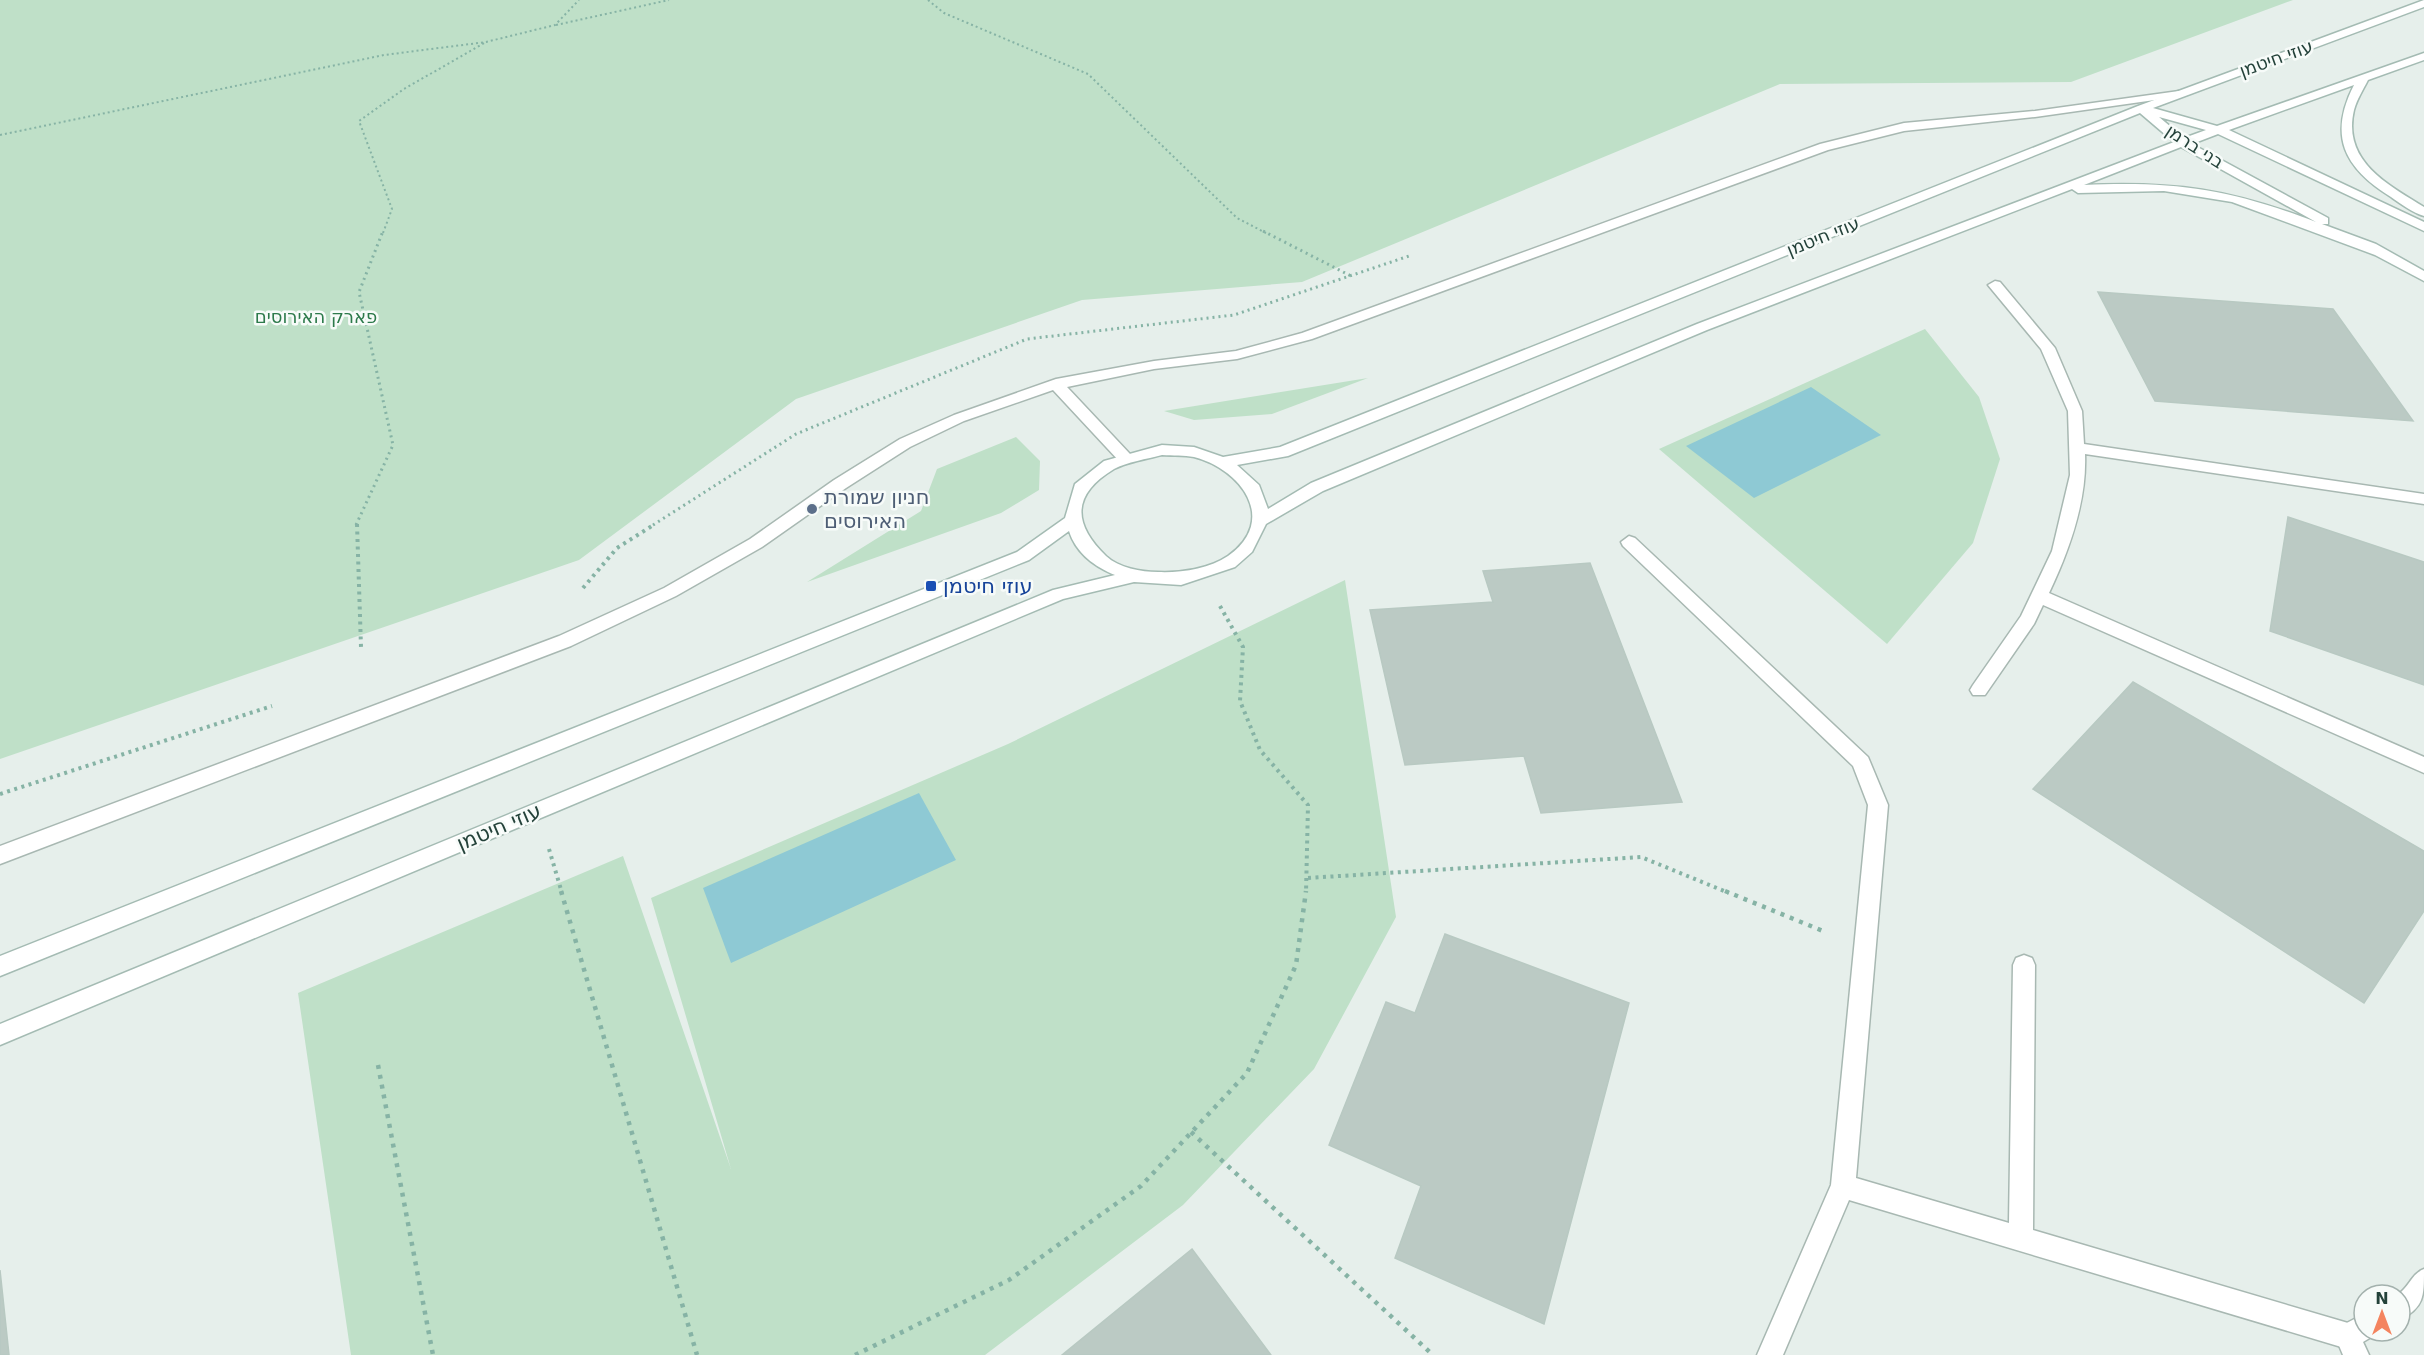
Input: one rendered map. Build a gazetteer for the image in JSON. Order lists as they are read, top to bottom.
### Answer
{
  "streets": {
    "street": ["עוזי חיטמן", "בני ברמן"]
  },
  "crossings": [
    ["עוזי חיטמן", "בני ברמן"]
  ],
  "parks": ["פארק האירוסים"],
  "places": {
    "other": ["חניון שמורת האירוסים"],
    "transit": ["עוזי חיטמן"]
  },
  "north": "top"
}
